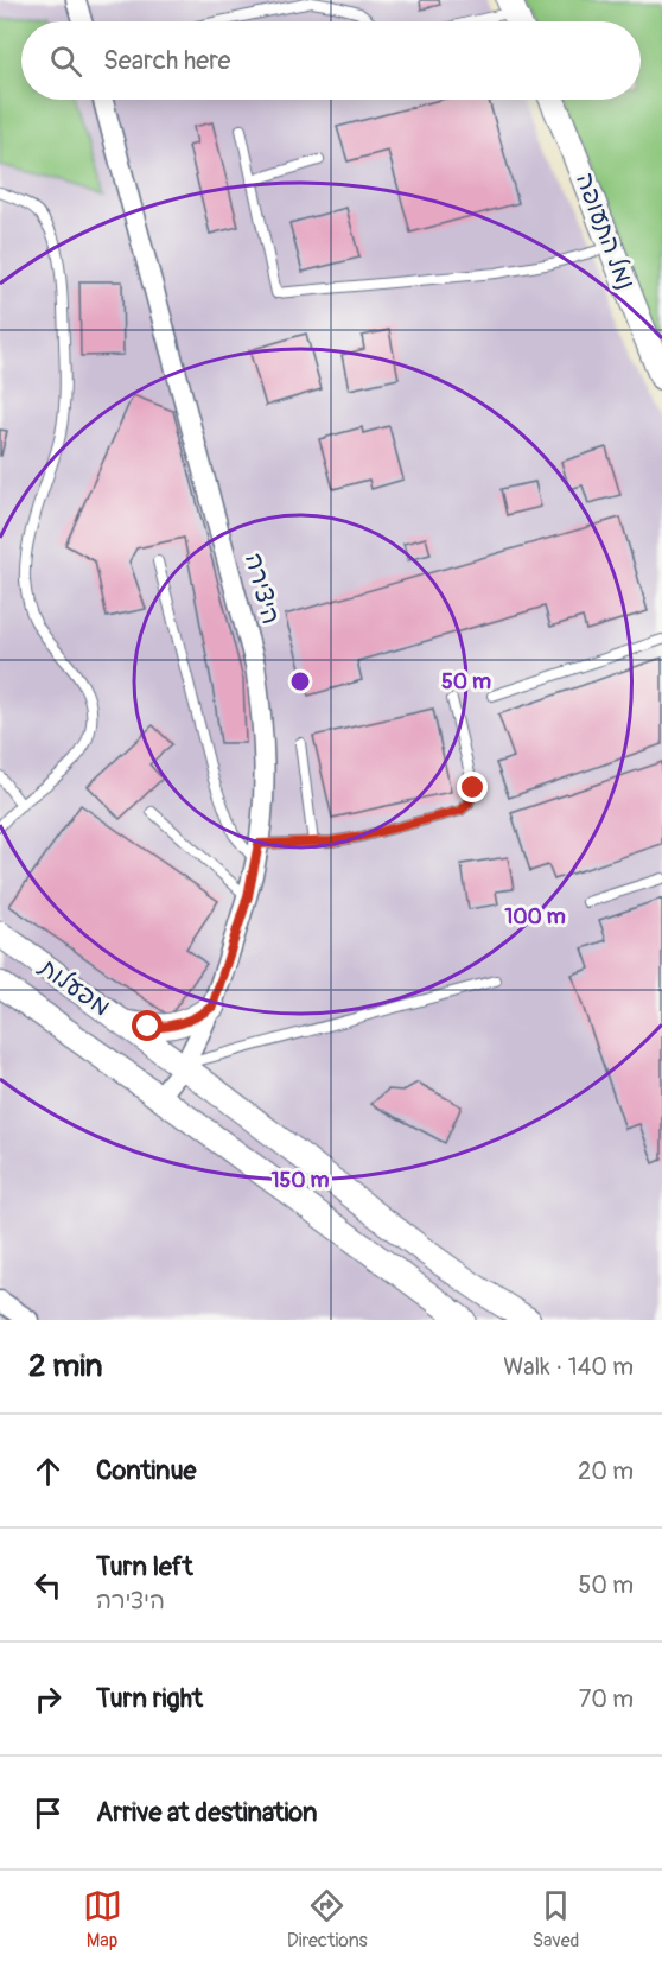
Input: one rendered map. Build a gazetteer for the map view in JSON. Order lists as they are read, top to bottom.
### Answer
{
  "streets": {
    "street": ["נמל התעופה", "היצירה", "מפעלות"]
  },
  "crossings": [
    ["היצירה", "מפעלות"]
  ],
  "page": {
    "search": "Search here",
    "heading": ["2 min", "Walk · 140 m"],
    "list": [
      ["Continue", "20 m"],
      ["Turn left", "היצירה", "50 m"],
      ["Turn right", "70 m"],
      "Arrive at destination"
    ],
    "nav": ["Map", "Directions", "Saved"]
  },
  "rings": ["50 m", "100 m", "150 m"]
}
